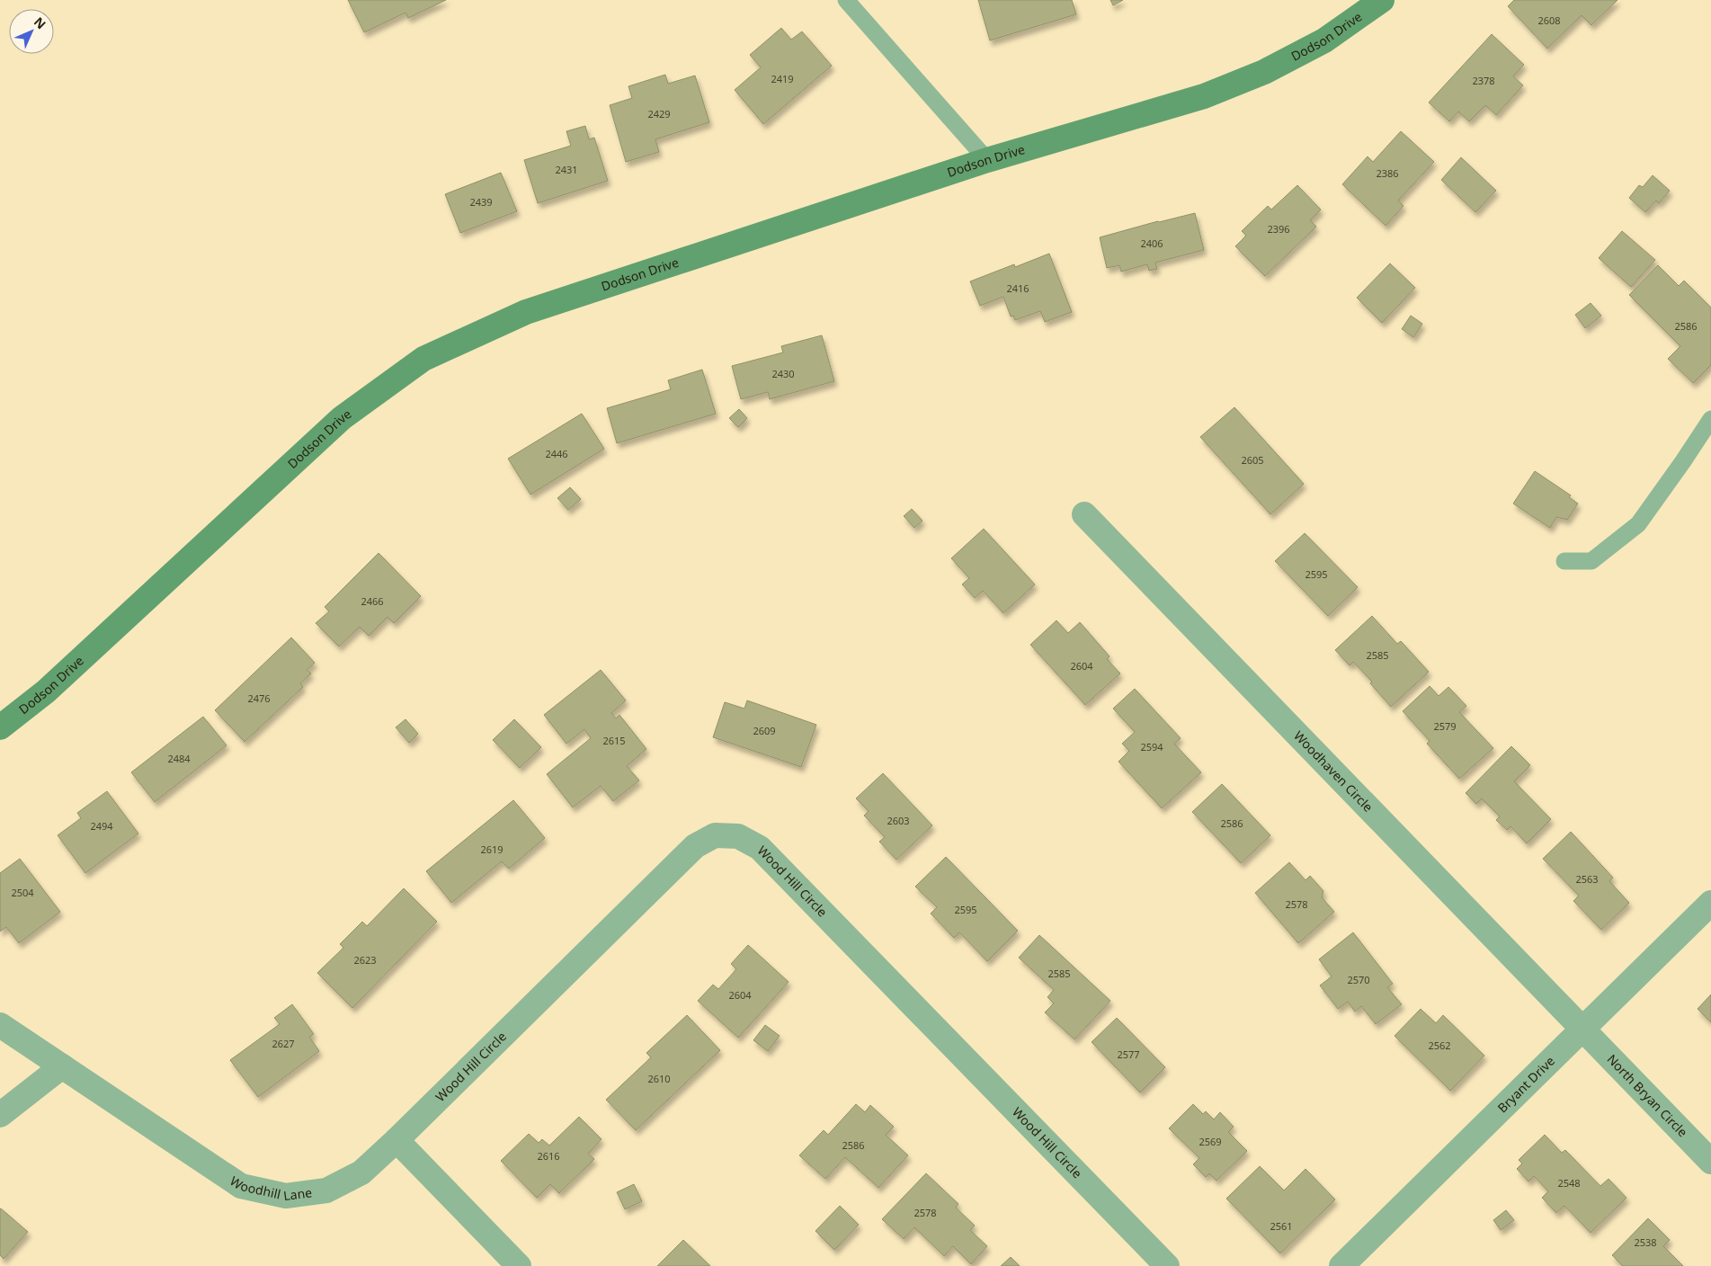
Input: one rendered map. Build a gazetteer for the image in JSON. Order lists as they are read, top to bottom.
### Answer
{
  "streets": {
    "street": [
      "Dodson Drive",
      "Woodhaven Circle",
      "Wood Hill Circle",
      "Bryant Drive",
      "North Bryan Circle",
      "Woodhill Lane"
    ]
  },
  "crossings": [
    ["Woodhaven Circle", "Bryant Drive"],
    ["Woodhaven Circle", "North Bryan Circle"],
    ["Wood Hill Circle", "Woodhill Lane"],
    ["Bryant Drive", "North Bryan Circle"]
  ],
  "house_numbers": [
    "2608",
    "2419",
    "2378",
    "2429",
    "2431",
    "2386",
    "2439",
    "2396",
    "2406",
    "2416",
    "2586",
    "2430",
    "2446",
    "2605",
    "2595",
    "2466",
    "2585",
    "2604",
    "2476",
    "2579",
    "2609",
    "2615",
    "2594",
    "2484",
    "2603",
    "2586",
    "2494",
    "2619",
    "2563",
    "2504",
    "2578",
    "2595",
    "2623",
    "2585",
    "2570",
    "2604",
    "2627",
    "2562",
    "2577",
    "2610",
    "2569",
    "2586",
    "2616",
    "2548",
    "2578",
    "2561",
    "2538"
  ],
  "north": "top right"
}
